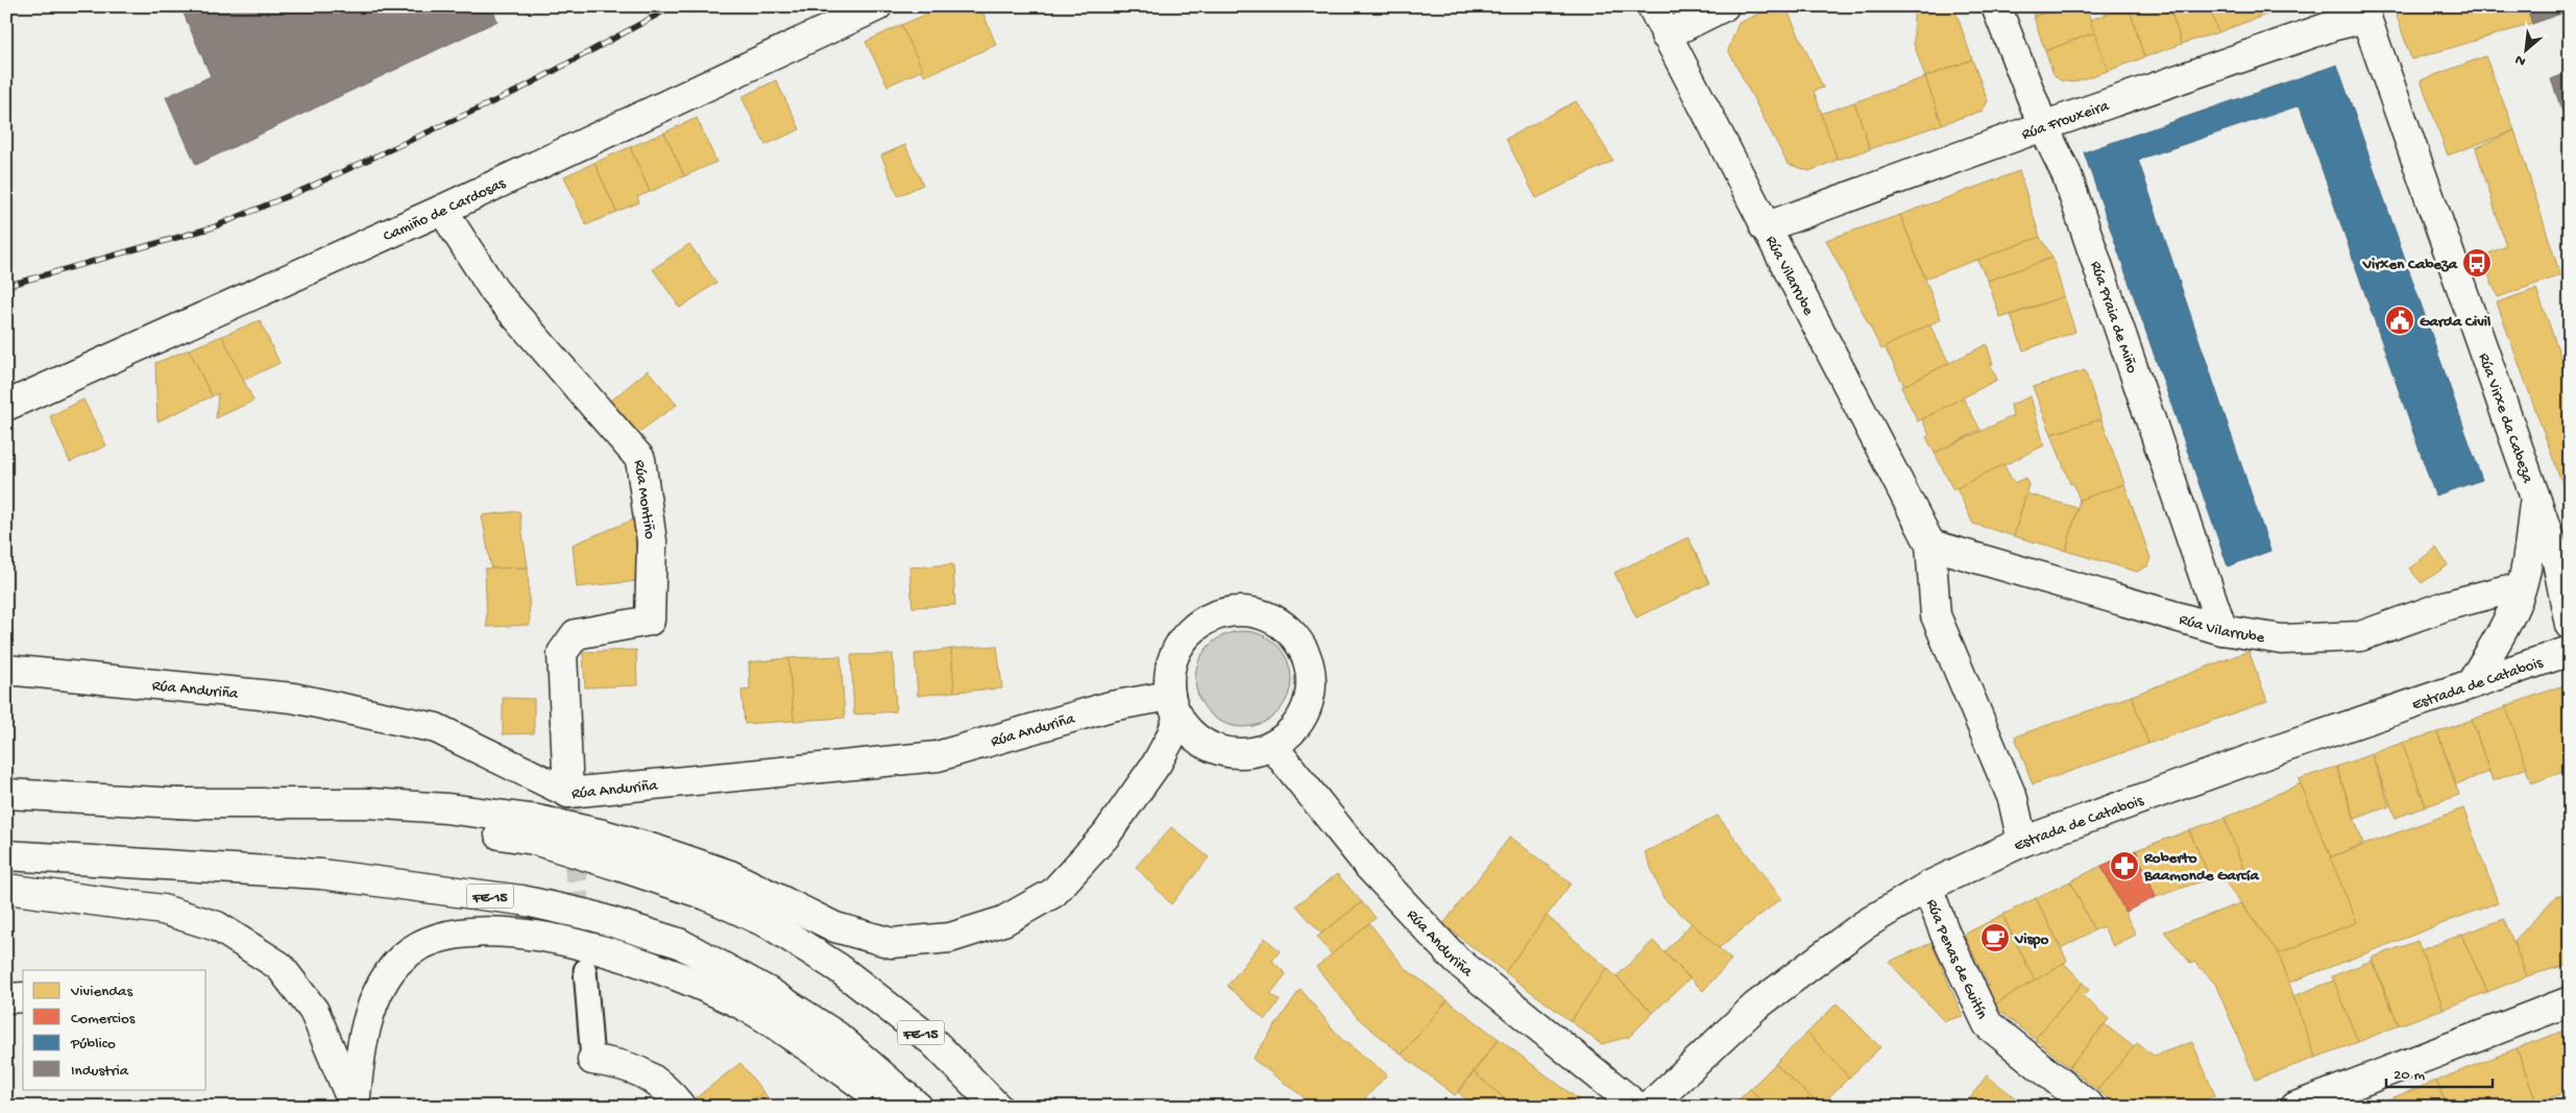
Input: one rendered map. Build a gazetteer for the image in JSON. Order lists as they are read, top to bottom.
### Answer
{
  "streets": {
    "main road": [
      "Rúa Frouxeira",
      "Camiño de Cardosas",
      "Rúa Vilarrube",
      "Rúa Praia de Miño",
      "Rúa Virxe da Cabeza",
      "Rúa Montiño",
      "Estrada de Catabois",
      "Rúa Anduriña",
      "FE-15",
      "Rúa Penas de Guitín"
    ]
  },
  "crossings": [
    ["Rúa Frouxeira", "Rúa Vilarrube"],
    ["Rúa Frouxeira", "Rúa Praia de Miño"],
    ["Rúa Frouxeira", "Rúa Virxe da Cabeza"],
    ["Camiño de Cardosas", "Rúa Montiño"],
    ["Rúa Vilarrube", "Rúa Praia de Miño"],
    ["Rúa Vilarrube", "Estrada de Catabois"],
    ["Rúa Montiño", "Rúa Anduriña"],
    ["Estrada de Catabois", "Rúa Penas de Guitín"]
  ],
  "places": {
    "bus stop": ["Virxen Cabeza"],
    "public building": ["Garda Civil"],
    "pharmacy": ["Roberto Baamonde García"],
    "cafe": ["Vispo"]
  },
  "legend": [
    "Viviendas",
    "Comercios",
    "Público",
    "Industria"
  ],
  "scale_bar": "20 m",
  "north": "bottom left"
}
